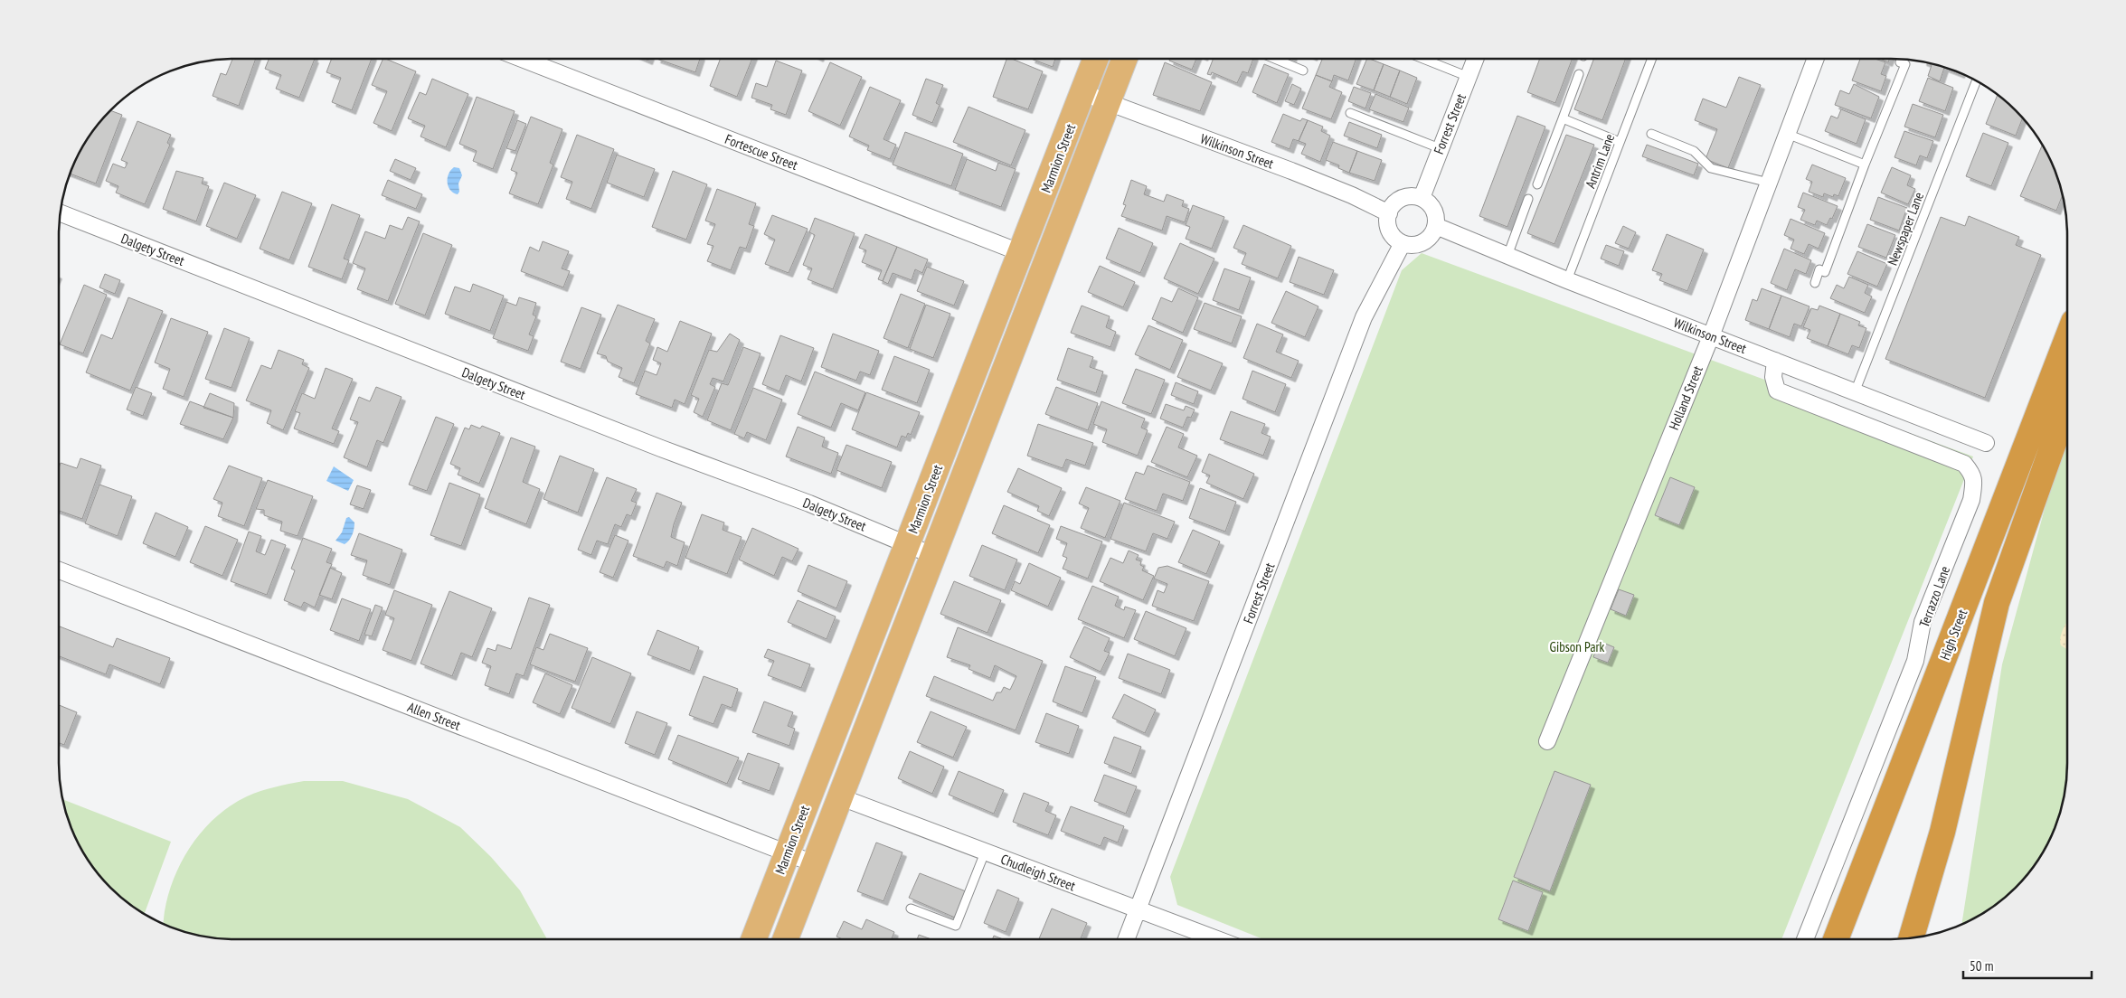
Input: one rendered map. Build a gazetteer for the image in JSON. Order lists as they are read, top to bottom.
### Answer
{
  "streets": {
    "highway": ["High Street"],
    "main road": ["Marmion Street"],
    "street": [
      "Forrest Street",
      "Wilkinson Street",
      "Fortescue Street",
      "Dalgety Street",
      "Holland Street",
      "Terrazzo Lane",
      "Allen Street",
      "Chudleigh Street"
    ],
    "lane": ["Antrim Lane", "Newspaper Lane"]
  },
  "crossings": [
    ["Forrest Street", "Wilkinson Street"],
    ["Forrest Street", "Chudleigh Street"],
    ["Wilkinson Street", "Marmion Street"],
    ["Wilkinson Street", "Antrim Lane"],
    ["Wilkinson Street", "Newspaper Lane"],
    ["Wilkinson Street", "Holland Street"],
    ["Wilkinson Street", "Terrazzo Lane"],
    ["Fortescue Street", "Marmion Street"],
    ["Marmion Street", "Dalgety Street"],
    ["Marmion Street", "Allen Street"],
    ["Marmion Street", "Chudleigh Street"]
  ],
  "parks": ["Gibson Park"],
  "scale_bar": "50 m"
}
